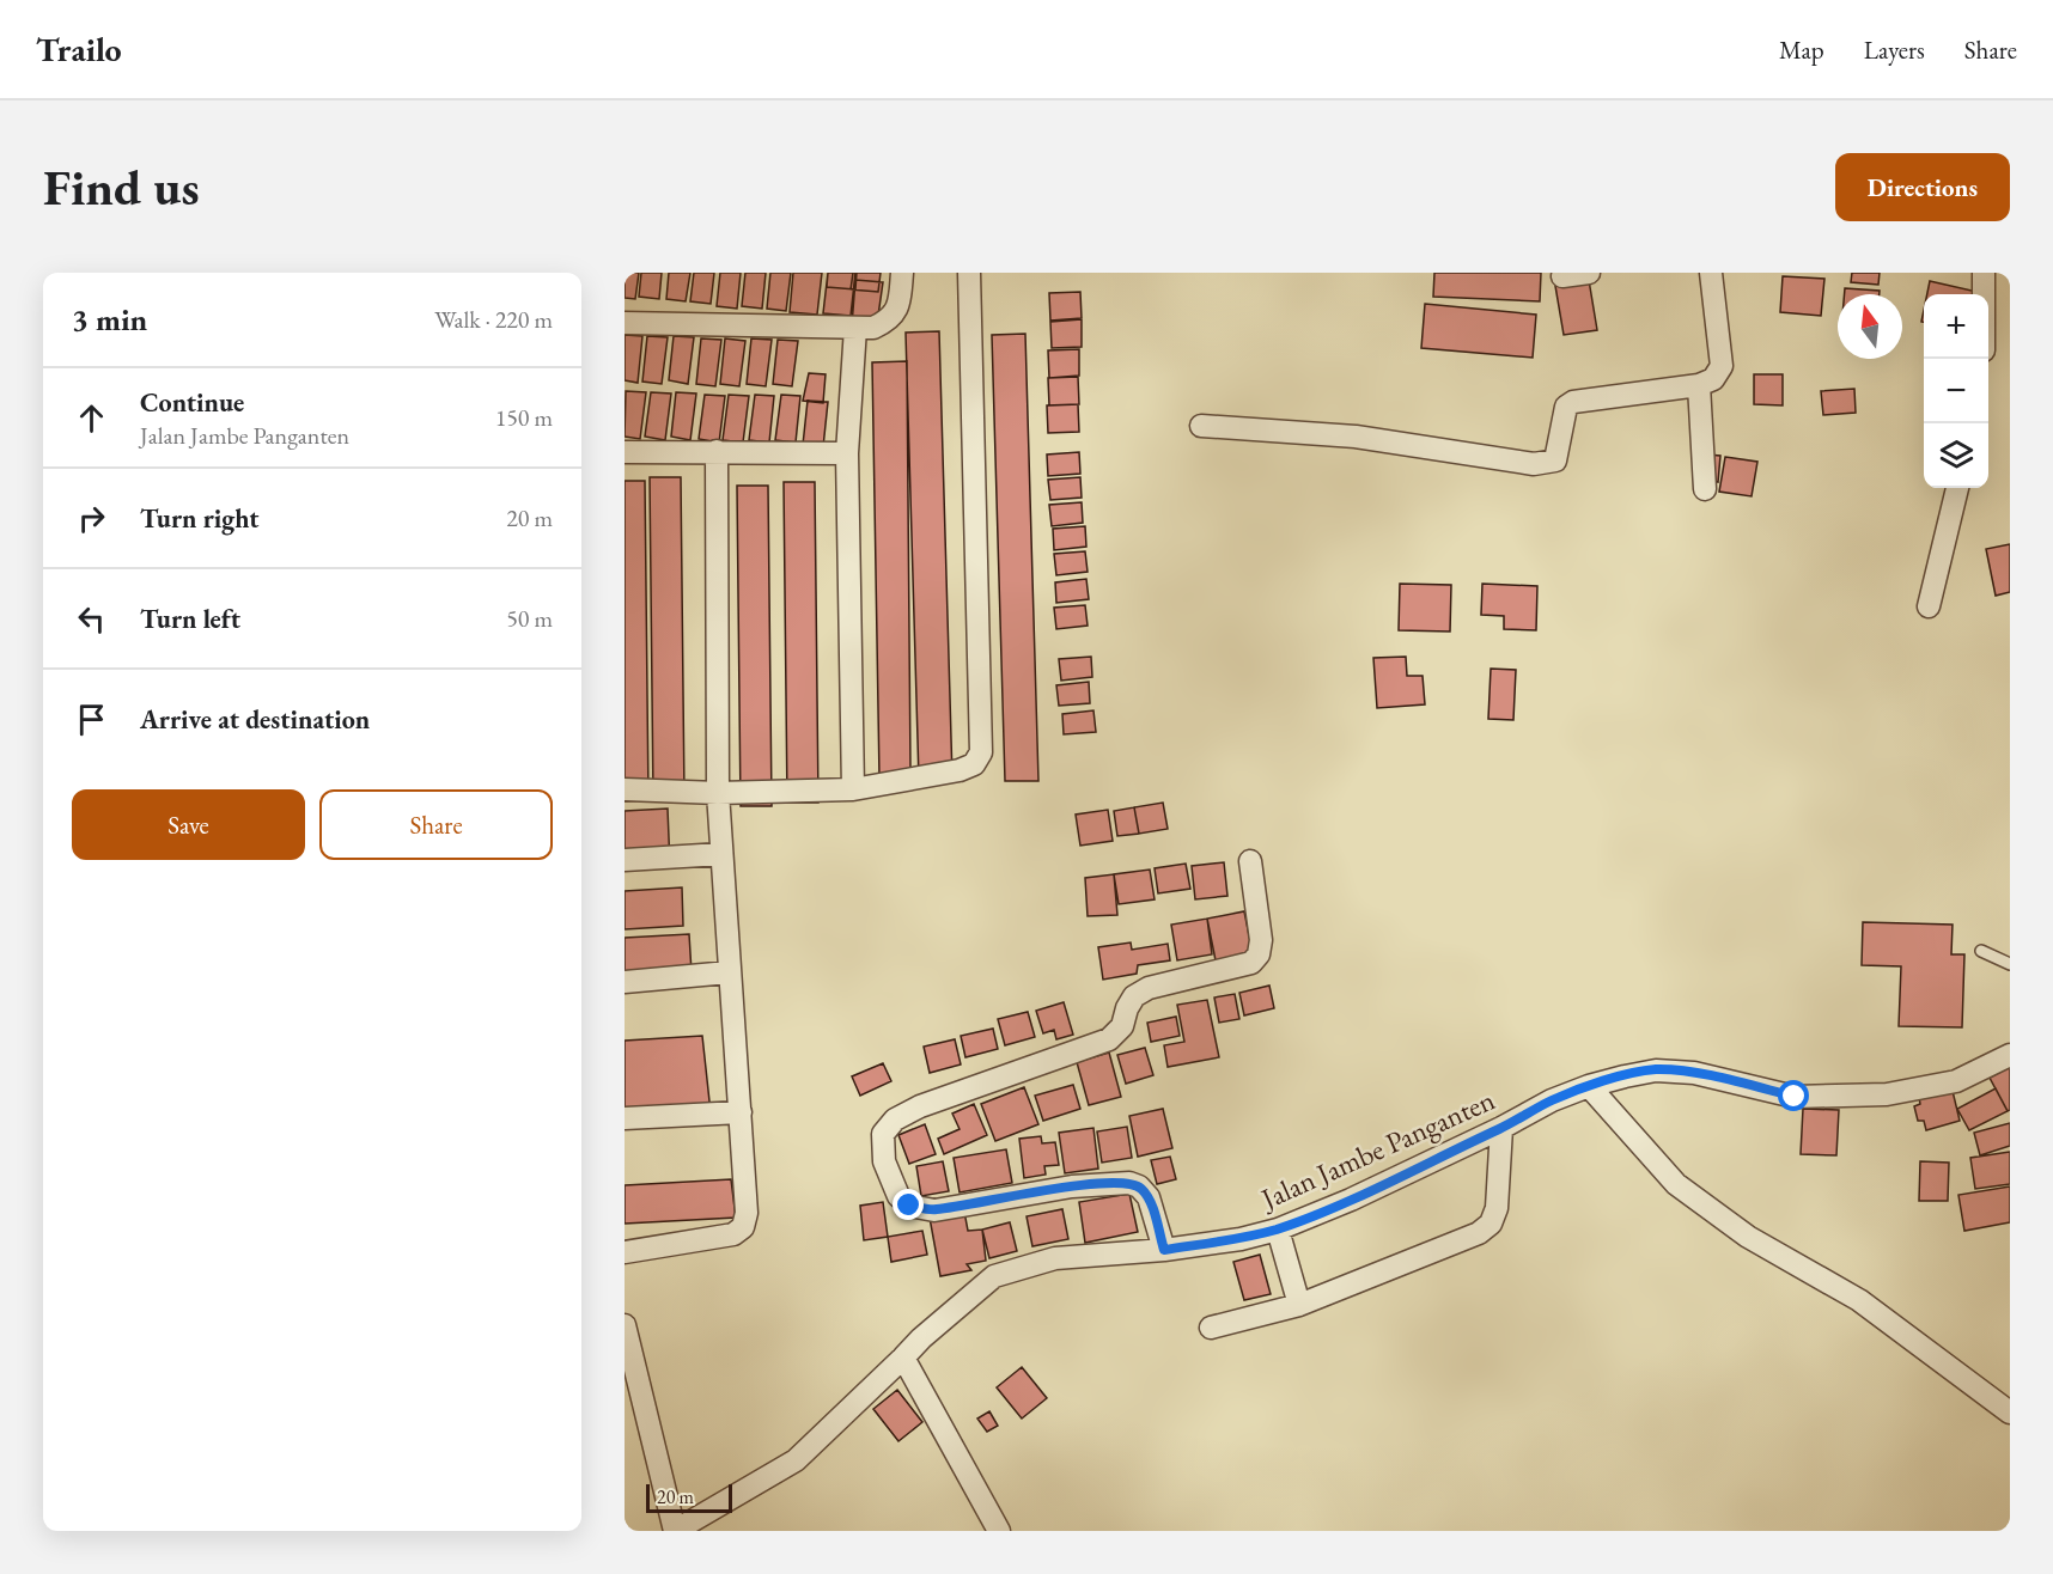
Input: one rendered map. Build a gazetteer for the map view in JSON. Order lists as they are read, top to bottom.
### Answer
{
  "streets": {
    "street": ["Jalan Jambe Panganten"]
  },
  "scale_bar": "20 m",
  "north": "top",
  "page": {
    "header": "Trailo",
    "nav": ["Map", "Layers", "Share"],
    "buttons": [
      "Directions",
      ["Save", "Share"]
    ],
    "title": "Find us",
    "heading": ["3 min", "Walk · 220 m"],
    "map_buttons": ["+", "−"],
    "list": [
      ["Continue", "Jalan Jambe Panganten", "150 m"],
      ["Turn right", "20 m"],
      ["Turn left", "50 m"],
      "Arrive at destination"
    ],
    "scale": "20 m"
  }
}
